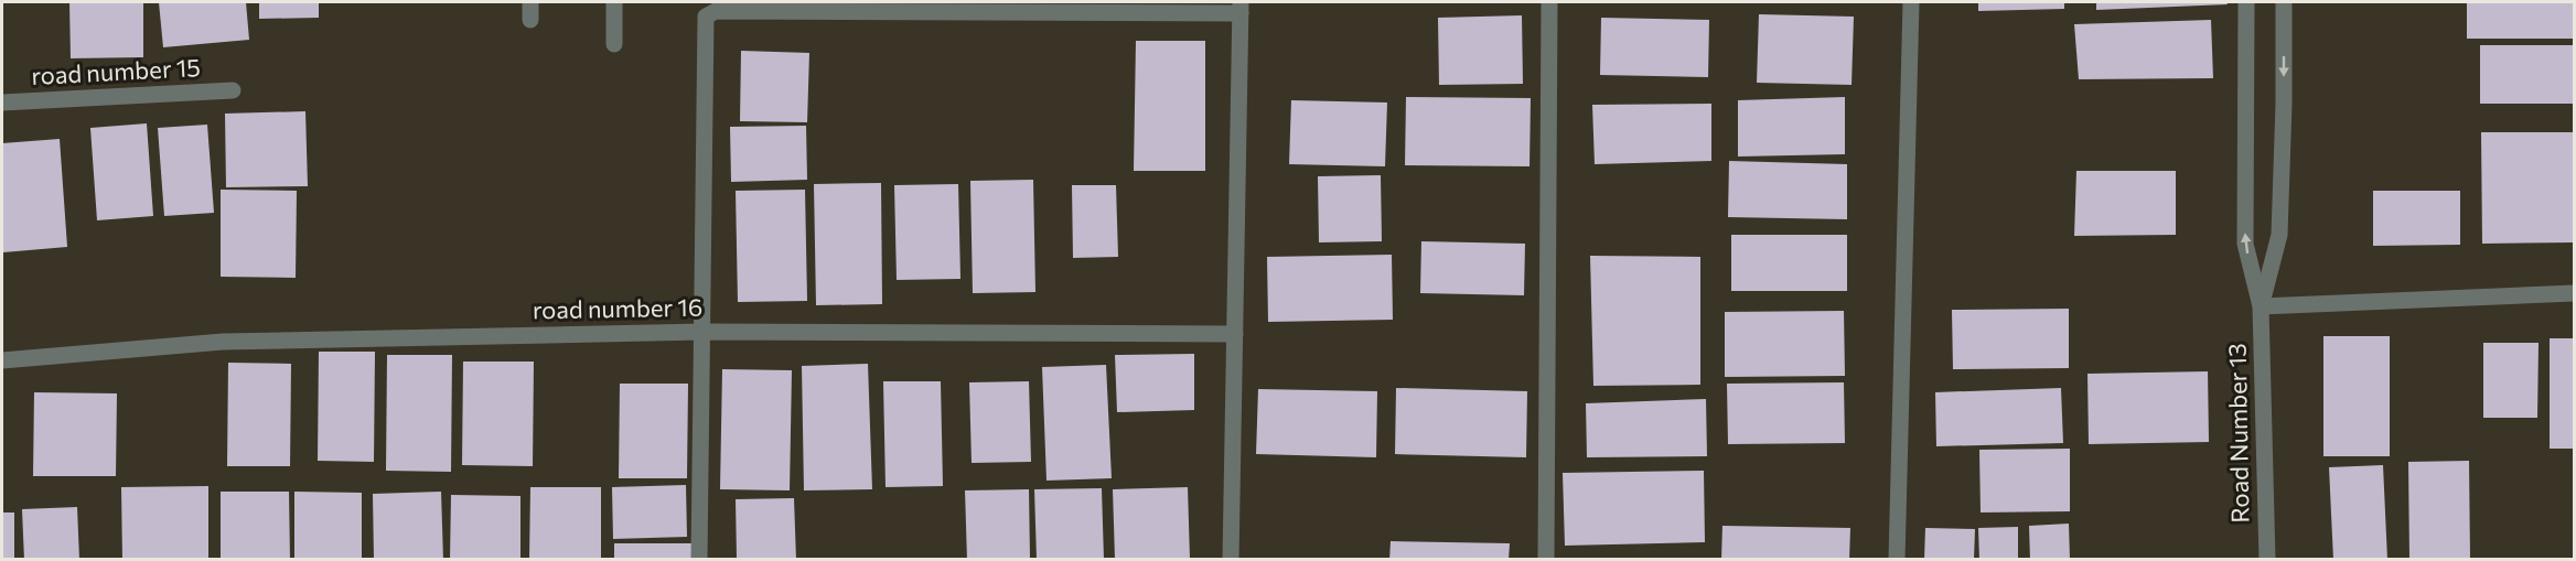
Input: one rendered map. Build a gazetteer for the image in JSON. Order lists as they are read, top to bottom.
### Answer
{
  "streets": {
    "street": ["road number 15", "road number 16", "Road Number 13"]
  }
}
